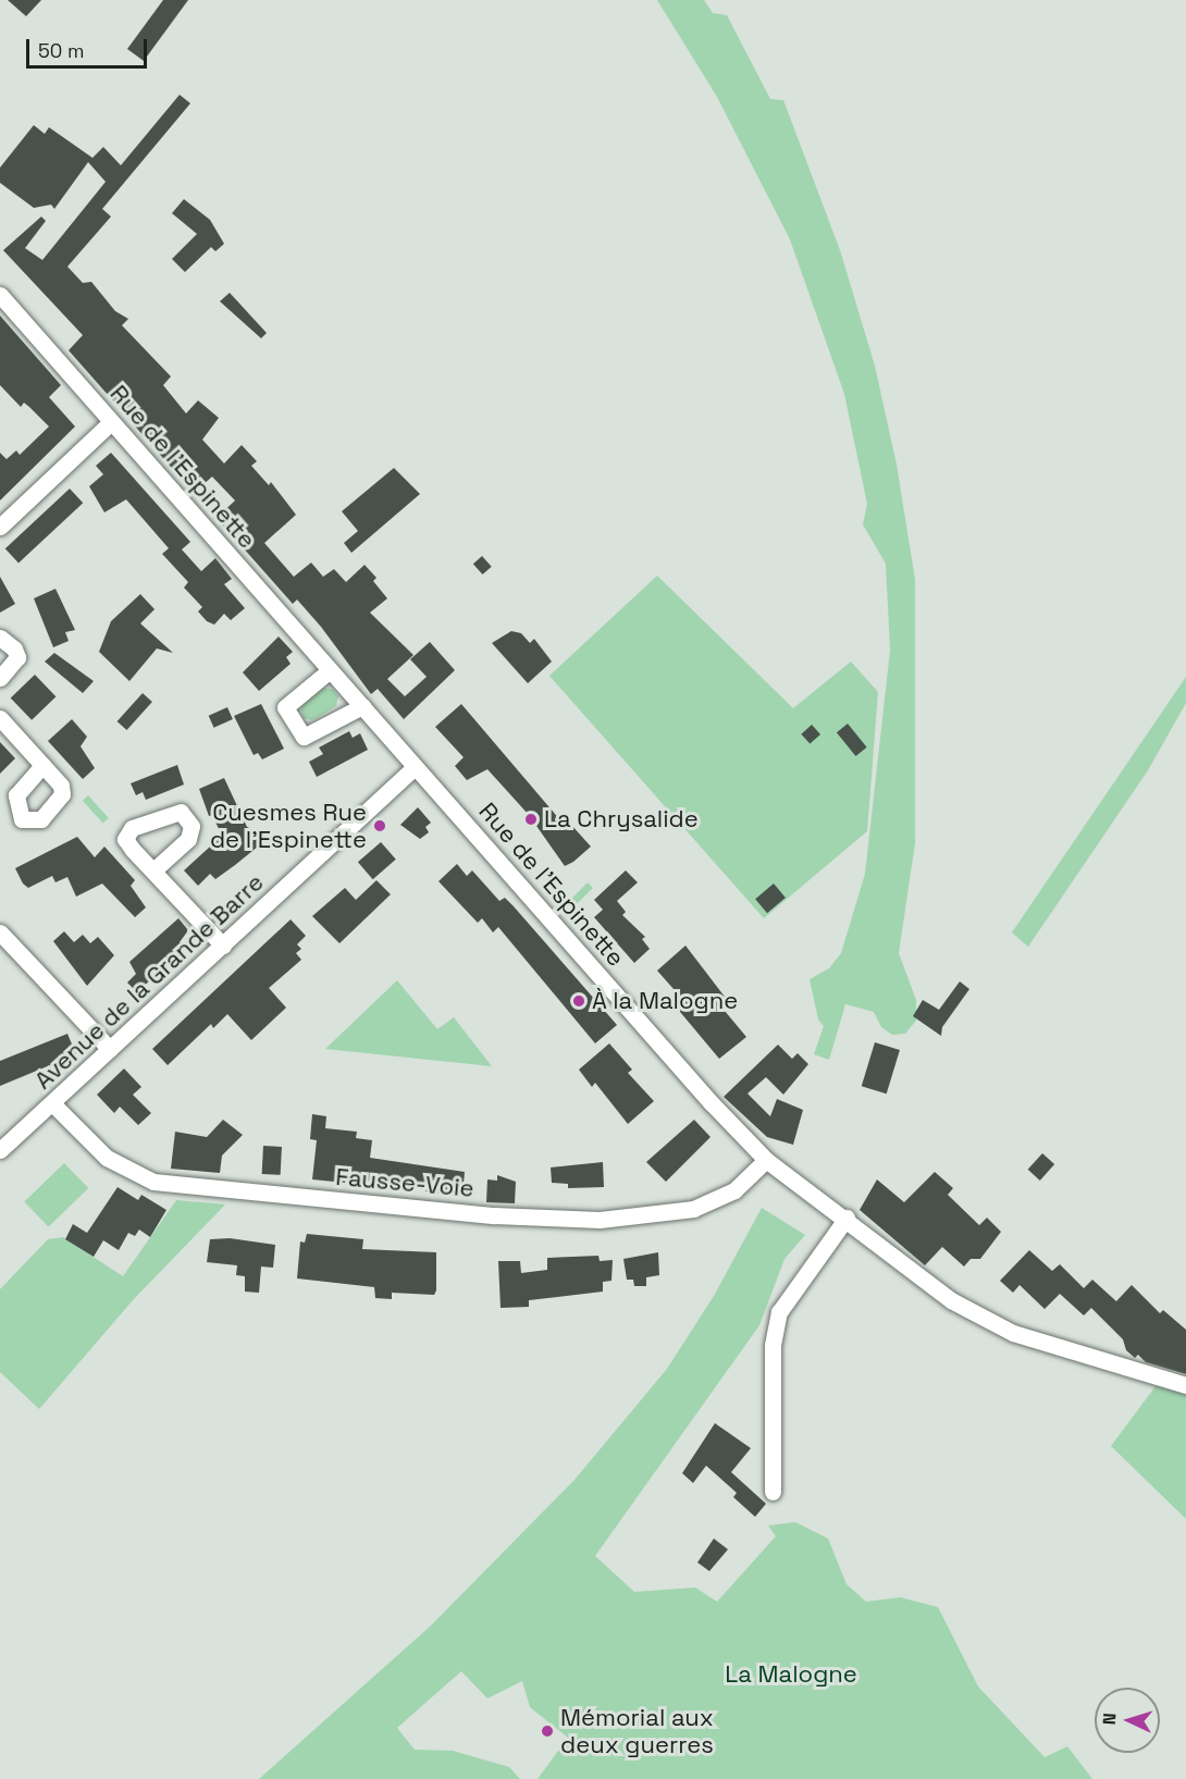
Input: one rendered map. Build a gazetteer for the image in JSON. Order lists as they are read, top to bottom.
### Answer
{
  "streets": {
    "street": ["Rue de l'Espinette", "Avenue de la Grande Barre", "Fausse-Voie"]
  },
  "crossings": [
    ["Rue de l'Espinette", "Avenue de la Grande Barre"],
    ["Rue de l'Espinette", "Fausse-Voie"],
    ["Avenue de la Grande Barre", "Fausse-Voie"]
  ],
  "parks": ["La Malogne"],
  "places": [
    "La Chrysalide",
    "Cuesmes Rue de l'Espinette",
    "À la Malogne",
    "Mémorial aux deux guerres"
  ],
  "scale_bar": "50 m",
  "north": "left"
}
